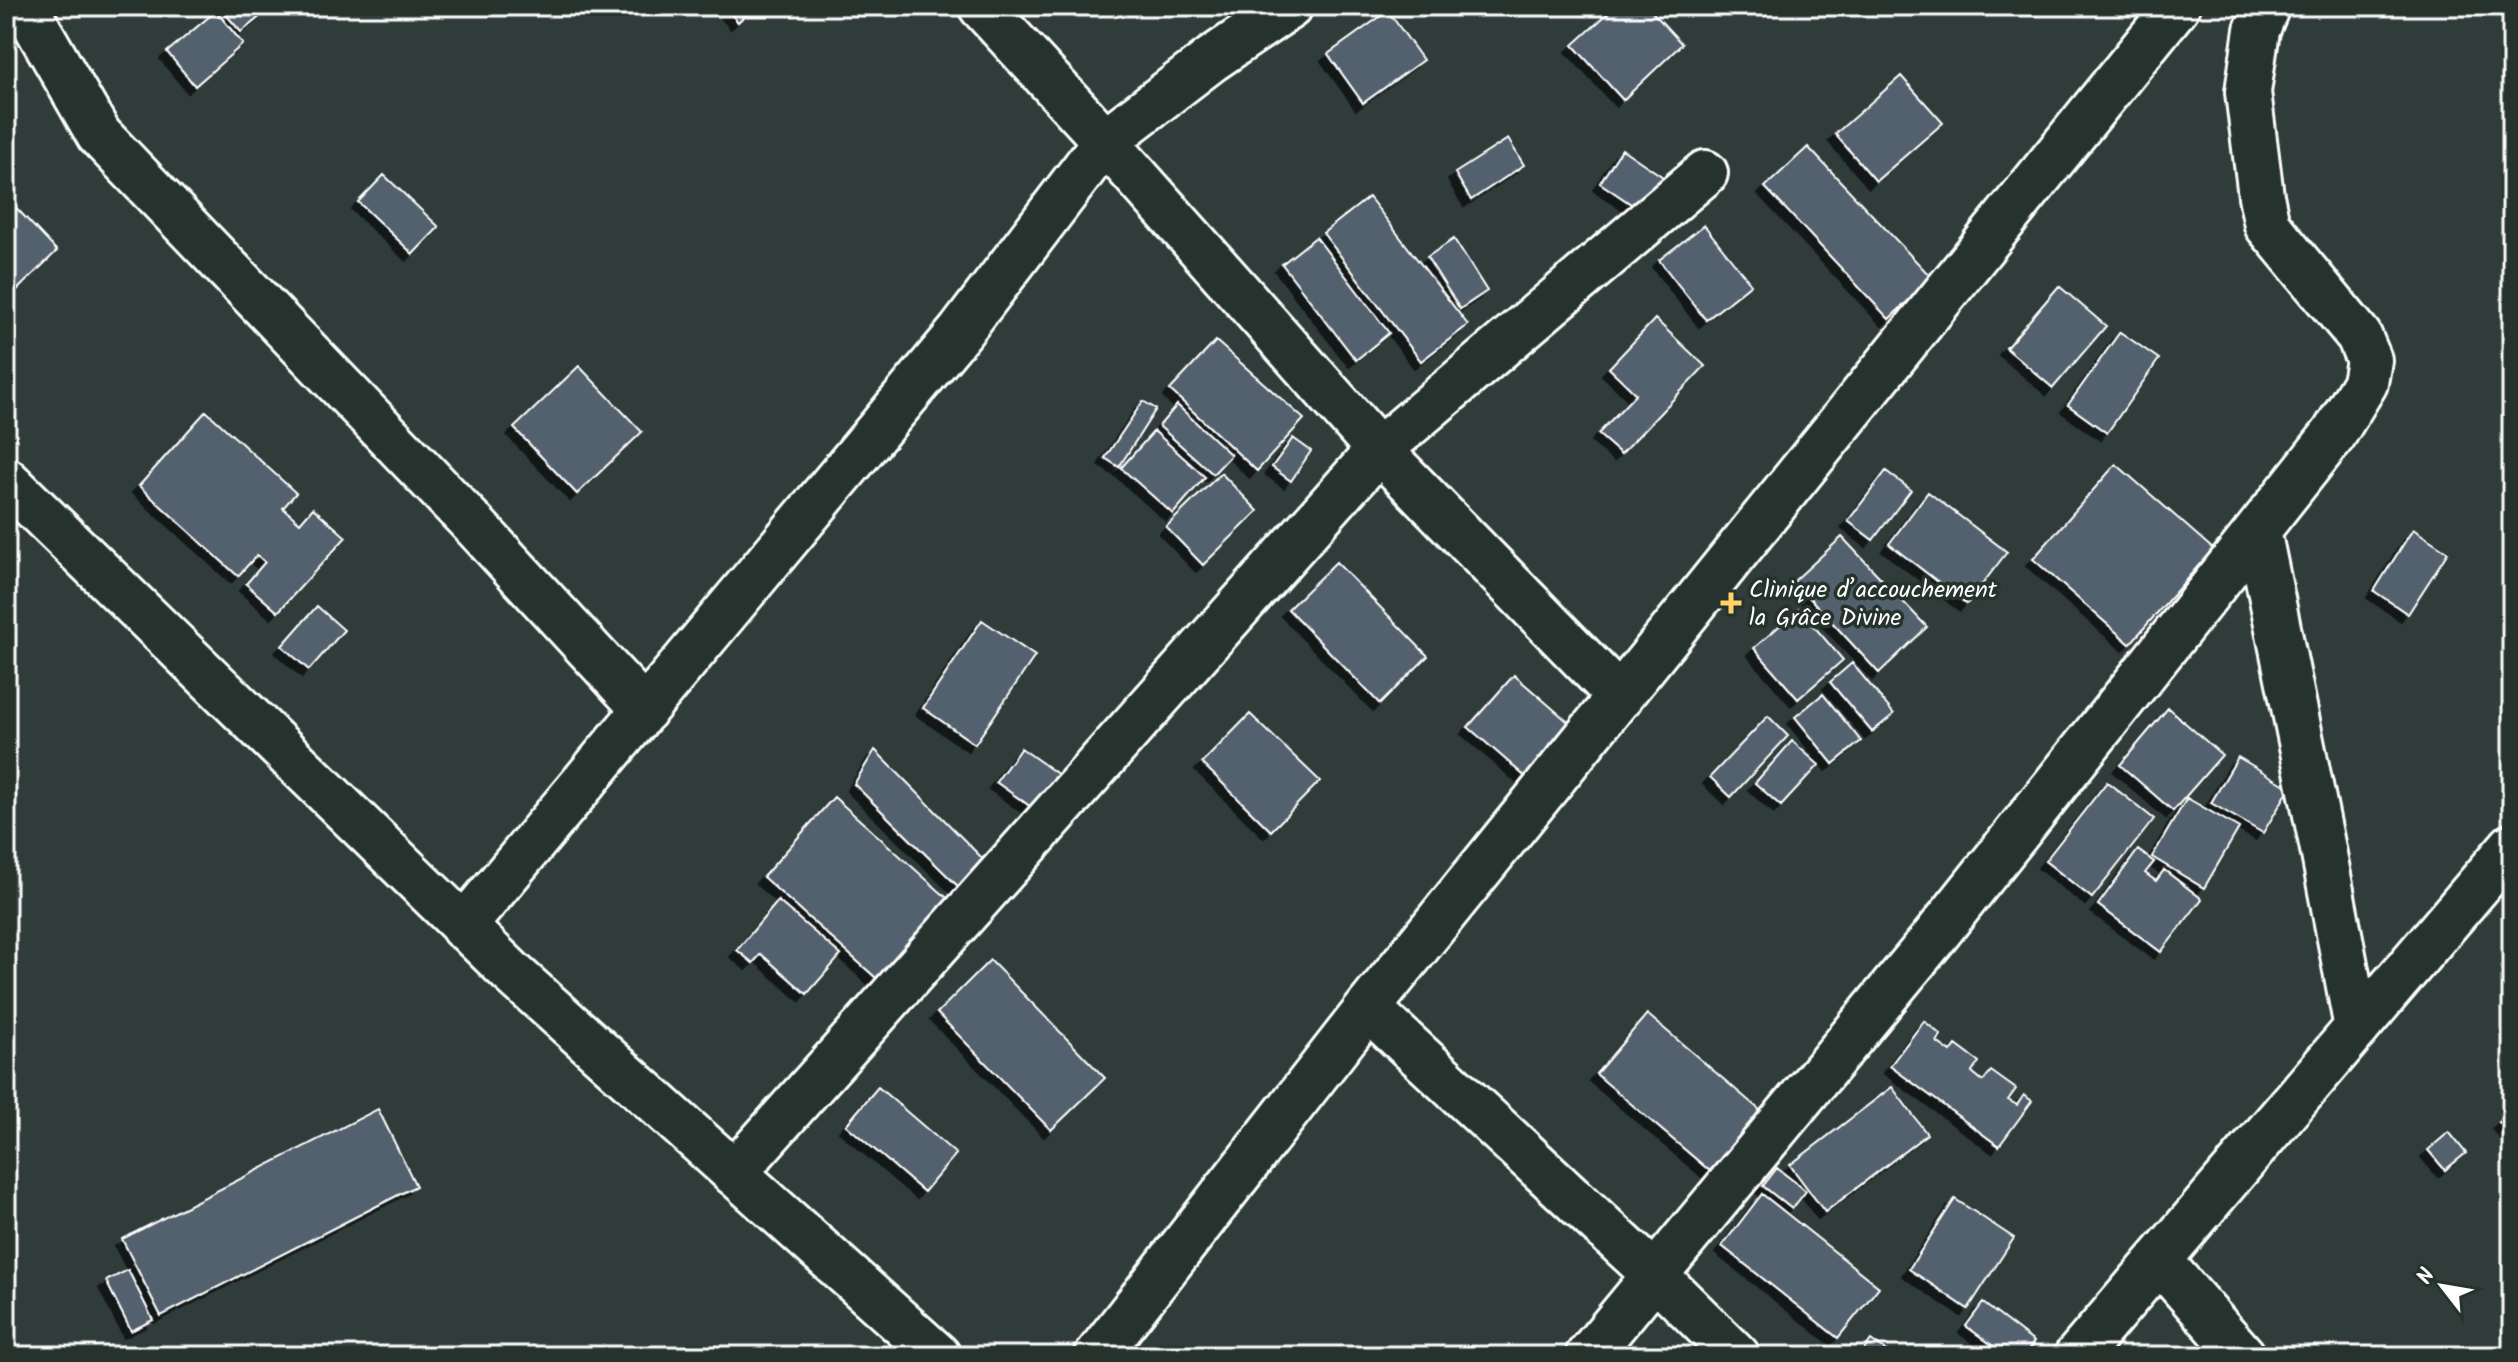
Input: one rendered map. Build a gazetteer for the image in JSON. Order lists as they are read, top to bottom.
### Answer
{
  "places": {
    "health": ["Clinique d’accouchement la Grâce Divine"]
  },
  "north": "top left"
}
